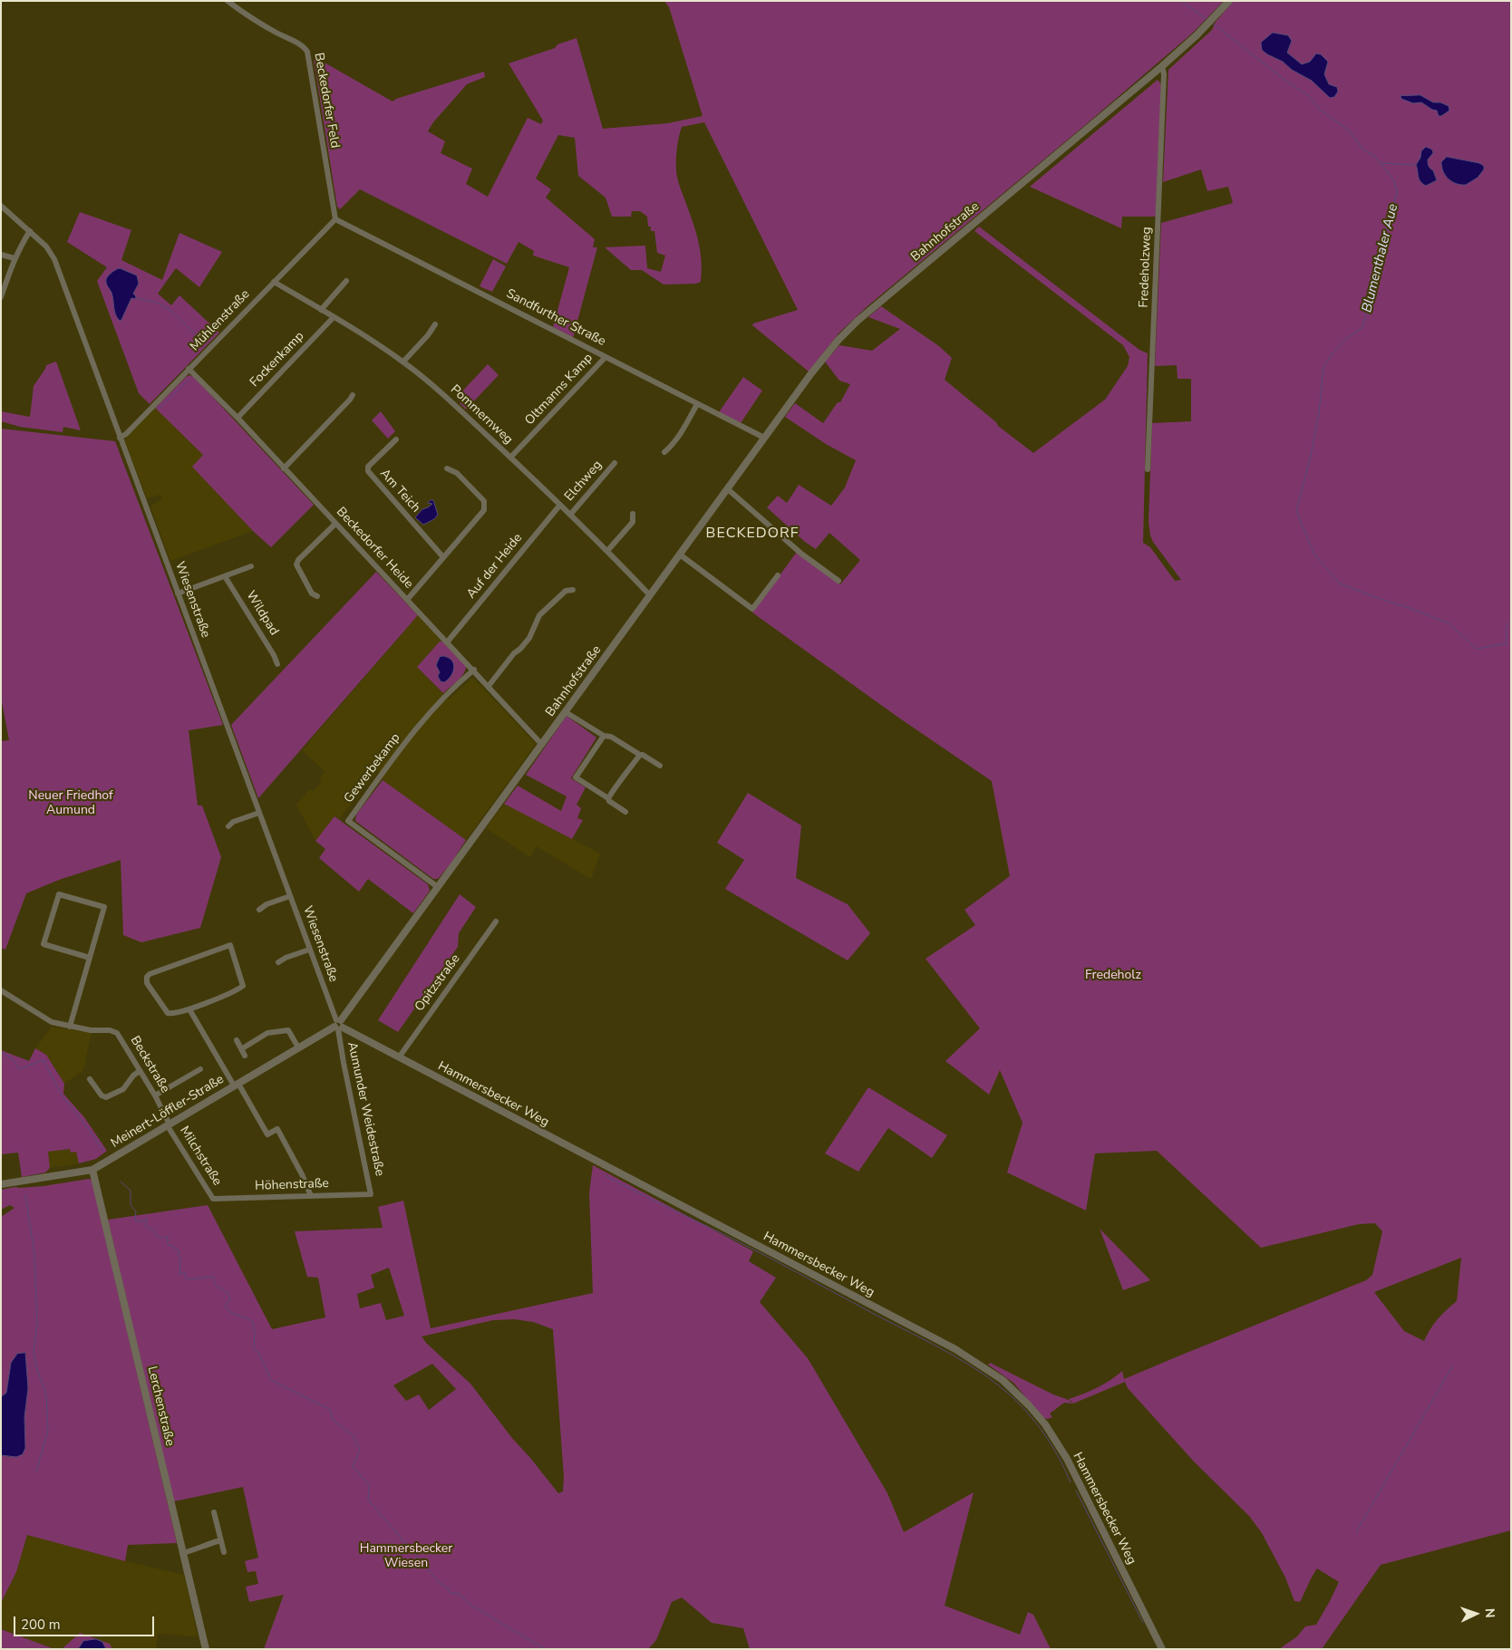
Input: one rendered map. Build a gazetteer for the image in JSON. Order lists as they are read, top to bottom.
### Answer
{
  "streets": {
    "street": [
      "Beckedorfer Feld",
      "Bahnhofstraße",
      "Fredeholzweg",
      "Sandfurther Straße",
      "Mühlenstraße",
      "Fockenkamp",
      "Oltmanns Kamp",
      "Pommernweg",
      "Elchweg",
      "Am Teich",
      "Beckedorfer Heide",
      "Auf der Heide",
      "Wiesenstraße",
      "Wildpad",
      "Gewerbekamp",
      "Opitzstraße",
      "Beckstraße",
      "Hammersbecker Weg",
      "Aumunder Weidestraße",
      "Meinert-Löffler-Straße",
      "Milchstraße",
      "Höhenstraße",
      "Lerchenstraße"
    ]
  },
  "crossings": [
    ["Beckedorfer Feld", "Sandfurther Straße"],
    ["Beckedorfer Feld", "Mühlenstraße"],
    ["Bahnhofstraße", "Fredeholzweg"],
    ["Bahnhofstraße", "Sandfurther Straße"],
    ["Bahnhofstraße", "Pommernweg"],
    ["Bahnhofstraße", "Beckedorfer Heide"],
    ["Bahnhofstraße", "Wiesenstraße"],
    ["Bahnhofstraße", "Gewerbekamp"],
    ["Bahnhofstraße", "Hammersbecker Weg"],
    ["Bahnhofstraße", "Aumunder Weidestraße"],
    ["Bahnhofstraße", "Meinert-Löffler-Straße"],
    ["Sandfurther Straße", "Mühlenstraße"],
    ["Sandfurther Straße", "Oltmanns Kamp"],
    ["Mühlenstraße", "Pommernweg"],
    ["Mühlenstraße", "Beckedorfer Heide"],
    ["Mühlenstraße", "Wiesenstraße"],
    ["Fockenkamp", "Pommernweg"],
    ["Fockenkamp", "Beckedorfer Heide"],
    ["Oltmanns Kamp", "Pommernweg"],
    ["Pommernweg", "Elchweg"],
    ["Pommernweg", "Auf der Heide"],
    ["Beckedorfer Heide", "Auf der Heide"],
    ["Beckedorfer Heide", "Gewerbekamp"],
    ["Wiesenstraße", "Hammersbecker Weg"],
    ["Wiesenstraße", "Aumunder Weidestraße"],
    ["Wiesenstraße", "Meinert-Löffler-Straße"],
    ["Opitzstraße", "Hammersbecker Weg"],
    ["Beckstraße", "Meinert-Löffler-Straße"],
    ["Beckstraße", "Milchstraße"],
    ["Hammersbecker Weg", "Aumunder Weidestraße"],
    ["Hammersbecker Weg", "Meinert-Löffler-Straße"],
    ["Aumunder Weidestraße", "Meinert-Löffler-Straße"],
    ["Aumunder Weidestraße", "Höhenstraße"],
    ["Meinert-Löffler-Straße", "Milchstraße"],
    ["Meinert-Löffler-Straße", "Lerchenstraße"],
    ["Milchstraße", "Höhenstraße"]
  ],
  "districts": ["BECKEDORF"],
  "water": ["Blumenthaler Aue"],
  "parks": ["Neuer Friedhof Aumund", "Fredeholz", "Hammersbecker Wiesen"],
  "scale_bar": "200 m",
  "north": "right"
}
